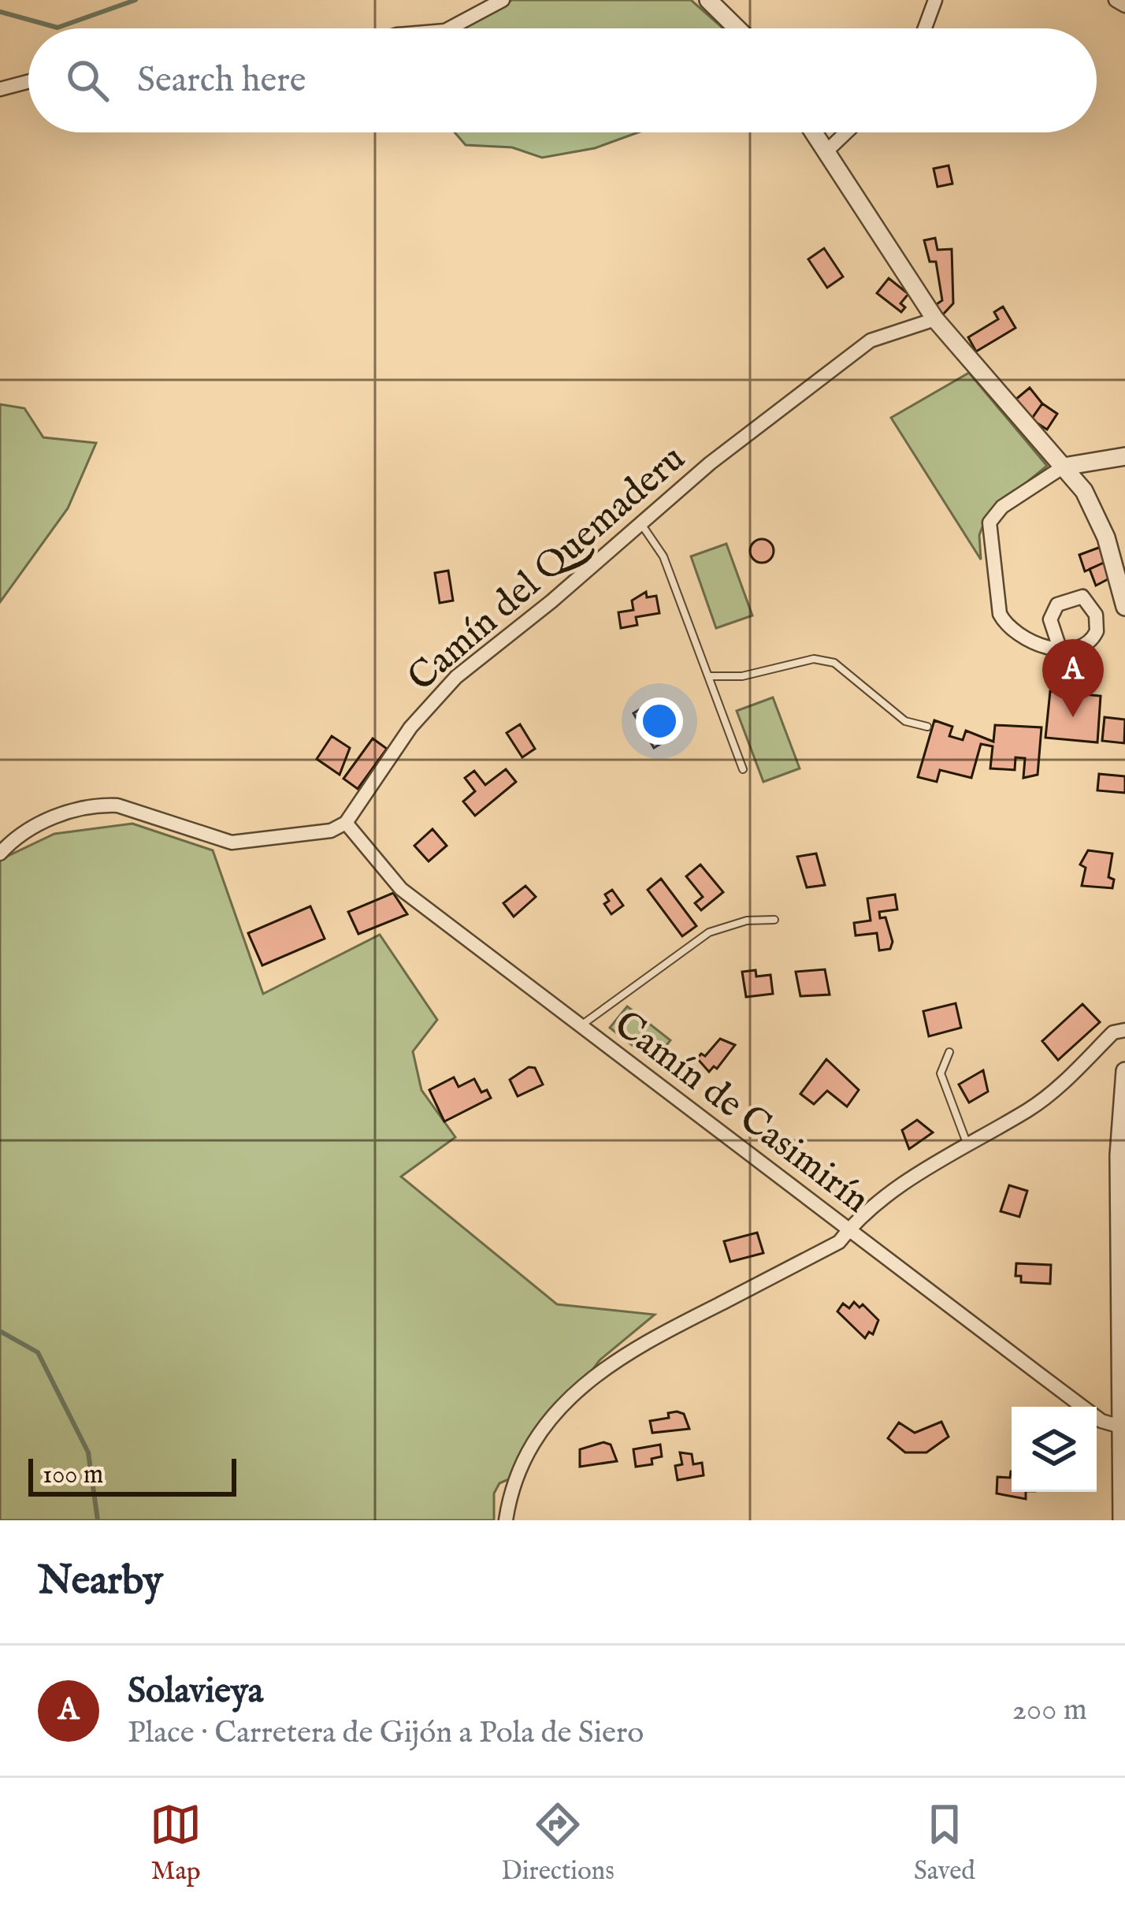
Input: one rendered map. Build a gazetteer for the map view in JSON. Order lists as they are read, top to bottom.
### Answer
{
  "streets": {
    "street": ["Camín del Quemaderu", "Camín de Casimirín"]
  },
  "crossings": [
    ["Camín del Quemaderu", "Camín de Casimirín"]
  ],
  "scale_bar": "100 m",
  "page": {
    "search": "Search here",
    "pins": "A",
    "scale": "100 m",
    "heading": "Nearby",
    "list": [
      {
        "mark": "A",
        "name": "Solavieya",
        "note": "Place · Carretera de Gijón a Pola de Siero",
        "value": "200 m"
      }
    ],
    "nav": ["Map", "Directions", "Saved"]
  }
}
